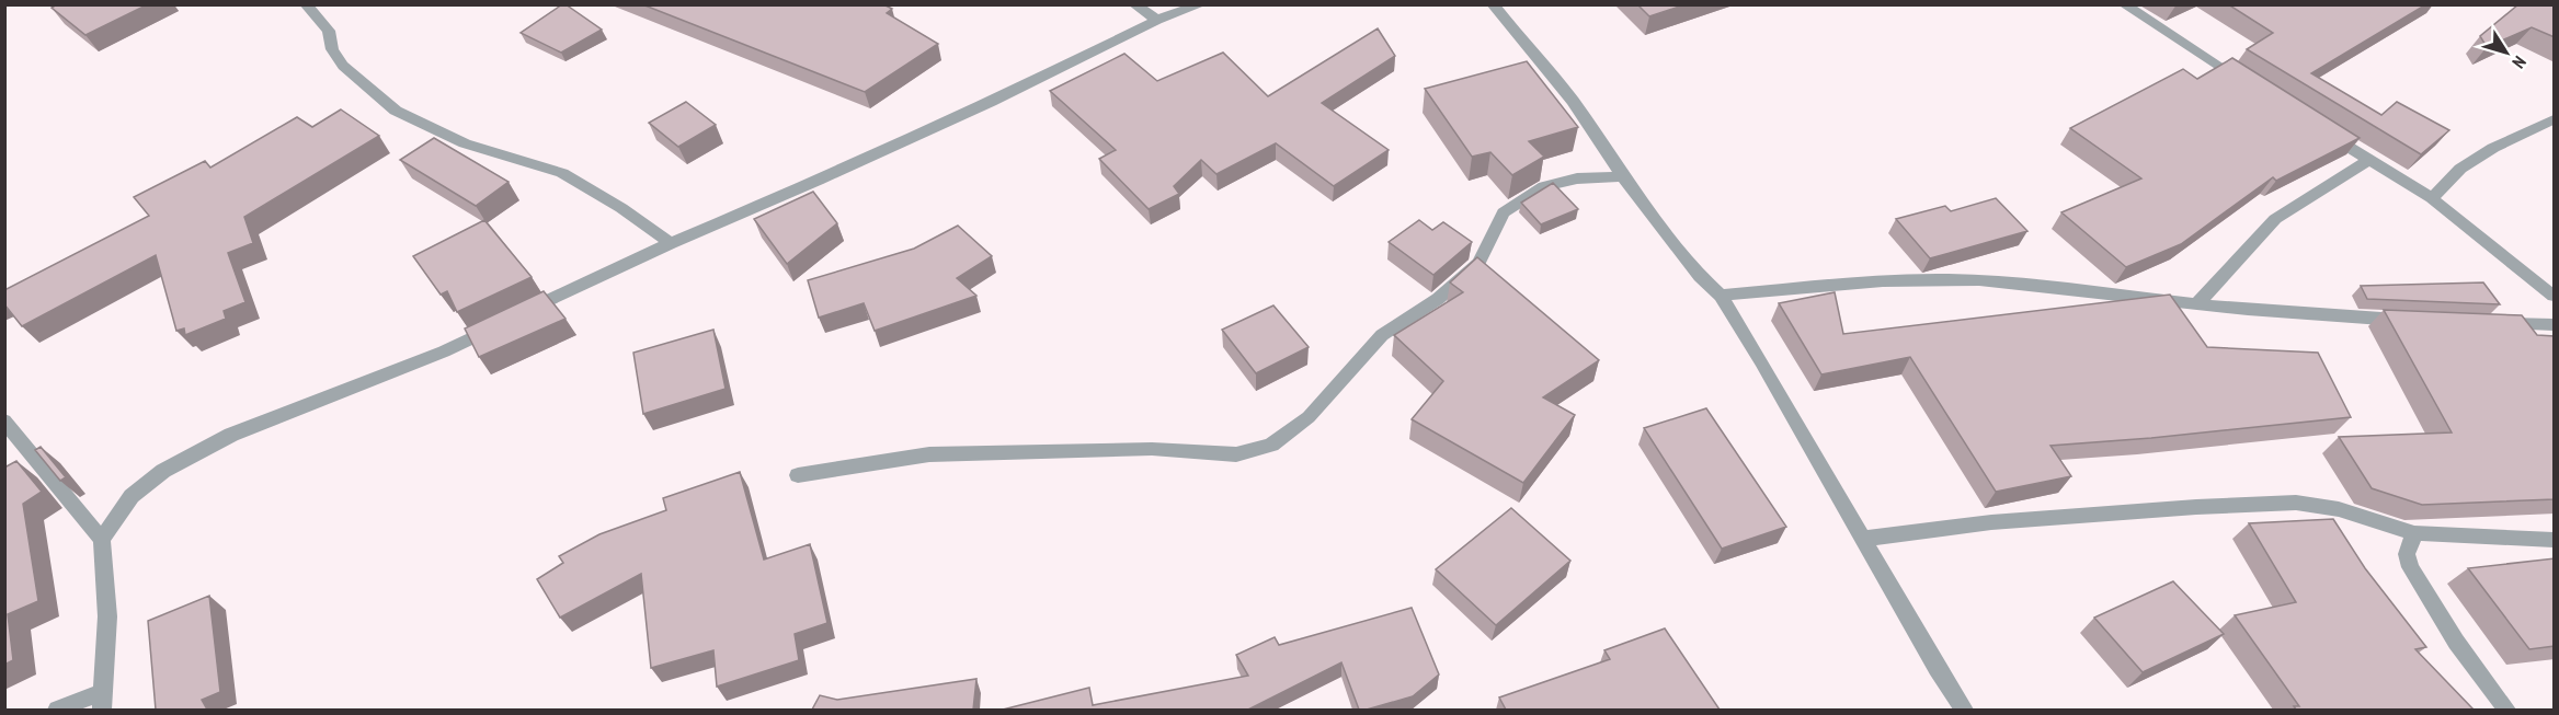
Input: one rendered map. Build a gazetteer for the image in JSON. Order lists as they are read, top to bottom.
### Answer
{
  "north": "bottom right"
}
